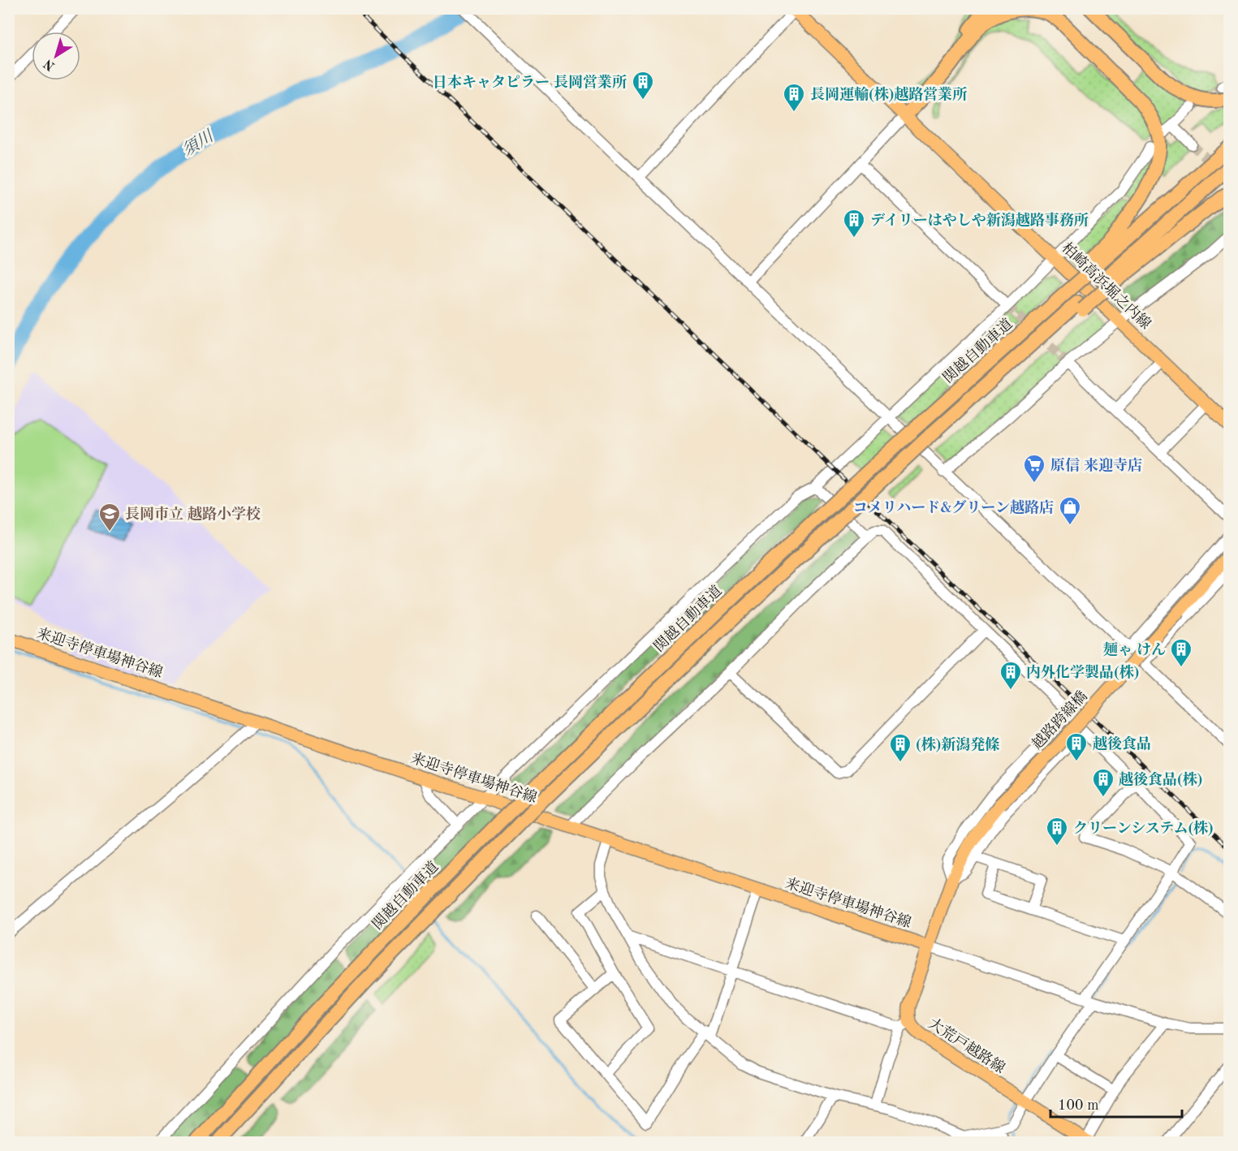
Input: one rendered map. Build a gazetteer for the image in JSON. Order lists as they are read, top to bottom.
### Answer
{
  "streets": {
    "highway": ["関越自動車道"],
    "main road": [
      "柏崎高浜堀之内線",
      "来迎寺停車場神谷線",
      "越路跨線橋",
      "大荒戸越路線"
    ]
  },
  "crossings": [
    ["来迎寺停車場神谷線", "大荒戸越路線"],
    ["越路跨線橋", "大荒戸越路線"]
  ],
  "water": ["須川"],
  "places": {
    "building": [
      "日本キャタピラー 長岡営業所",
      "長岡運輸(株)越路営業所",
      "デイリーはやしや新潟越路事務所",
      "麺ゃ けん",
      "内外化学製品(株)",
      "越後食品",
      "(株)新潟発條",
      "越後食品(株)",
      "クリーンシステム(株)"
    ],
    "supermarket": ["原信 来迎寺店"],
    "shop": ["コメリハード&グリーン越路店"],
    "school or university": ["長岡市立 越路小学校"]
  },
  "scale_bar": "100 m",
  "north": "bottom left"
}
